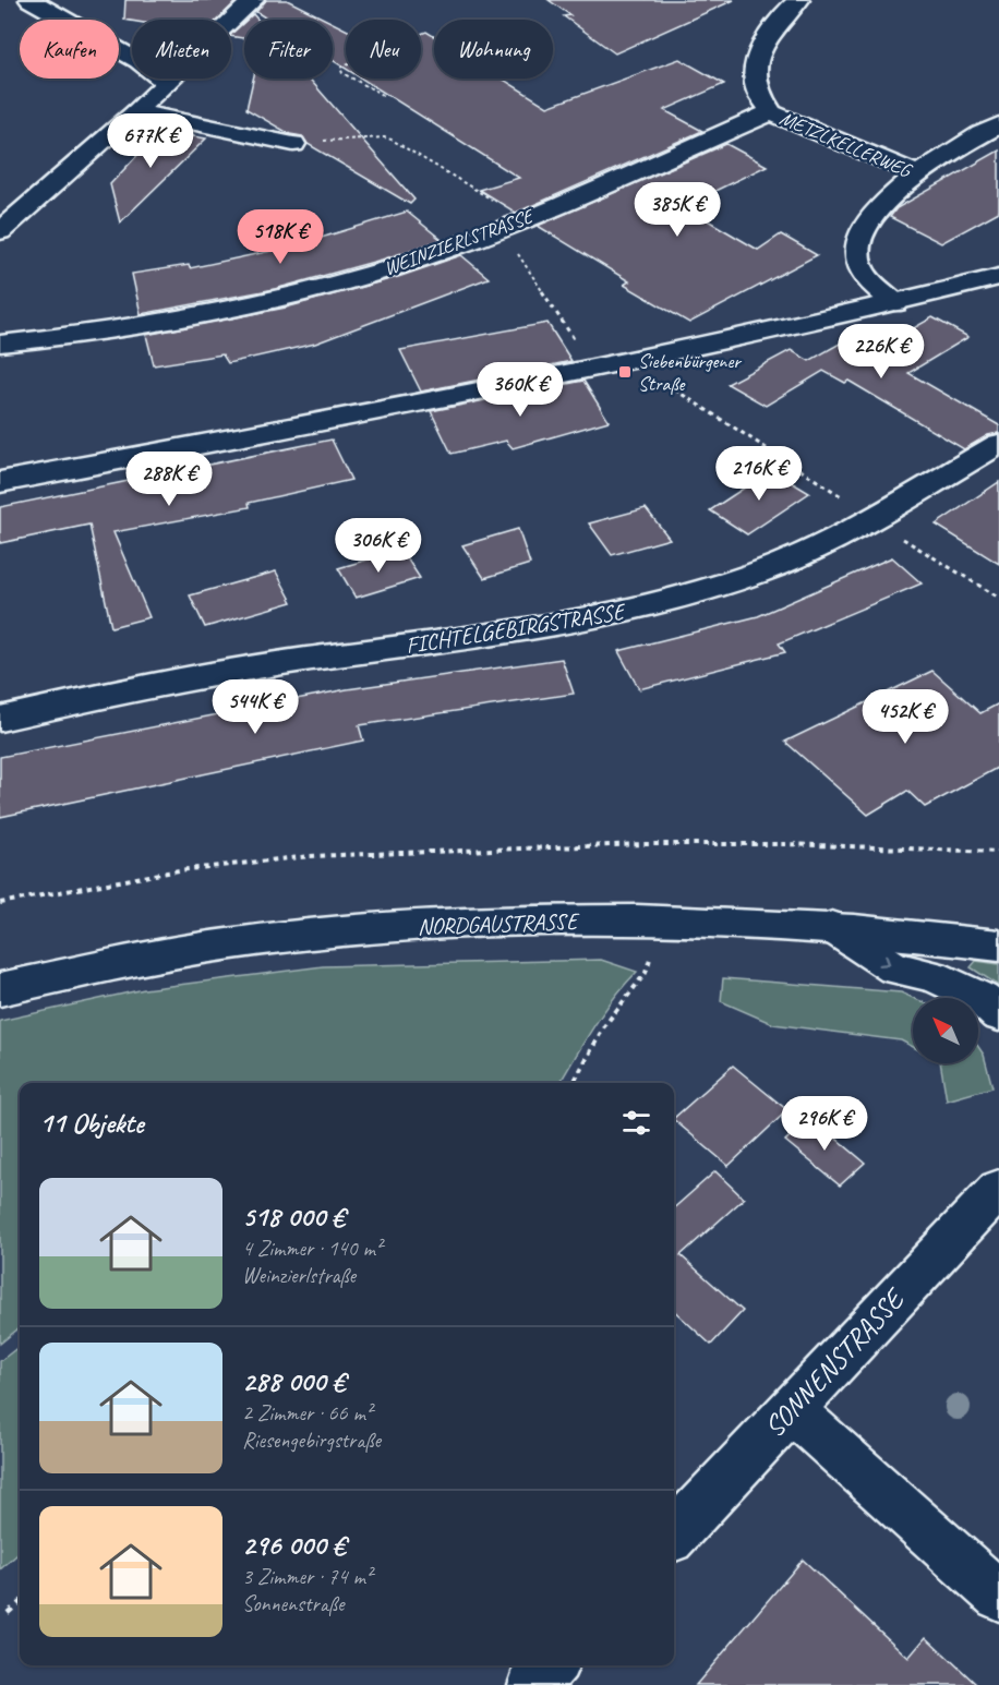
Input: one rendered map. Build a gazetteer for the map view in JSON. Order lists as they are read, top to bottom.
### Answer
{
  "streets": {
    "street": [
      "METZLKELLERWEG",
      "WEINZIERLSTRASSE",
      "FICHTELGEBIRGSTRASSE",
      "NORDGAUSTRASSE",
      "SONNENSTRASSE"
    ]
  },
  "crossings": [
    ["METZLKELLERWEG", "WEINZIERLSTRASSE"]
  ],
  "places": {
    "transit": ["Siebenbürgener Straße"]
  },
  "north": "top left",
  "page": {
    "chip": [
      "Kaufen",
      "Mieten",
      "Filter",
      "Neu",
      "Wohnung"
    ],
    "price": [
      "677K €",
      "385K €",
      "518K €",
      "226K €",
      "360K €",
      "216K €",
      "288K €",
      "306K €",
      "544K €",
      "452K €",
      "296K €"
    ],
    "heading": "11 Objekte",
    "list": [
      {
        "name": "518 000 €",
        "note": "4 Zimmer · 140 m² · Weinzierlstraße"
      },
      {
        "name": "288 000 €",
        "note": "2 Zimmer · 66 m² · Riesengebirgstraße"
      },
      {
        "name": "296 000 €",
        "note": "3 Zimmer · 74 m² · Sonnenstraße"
      }
    ]
  }
}
